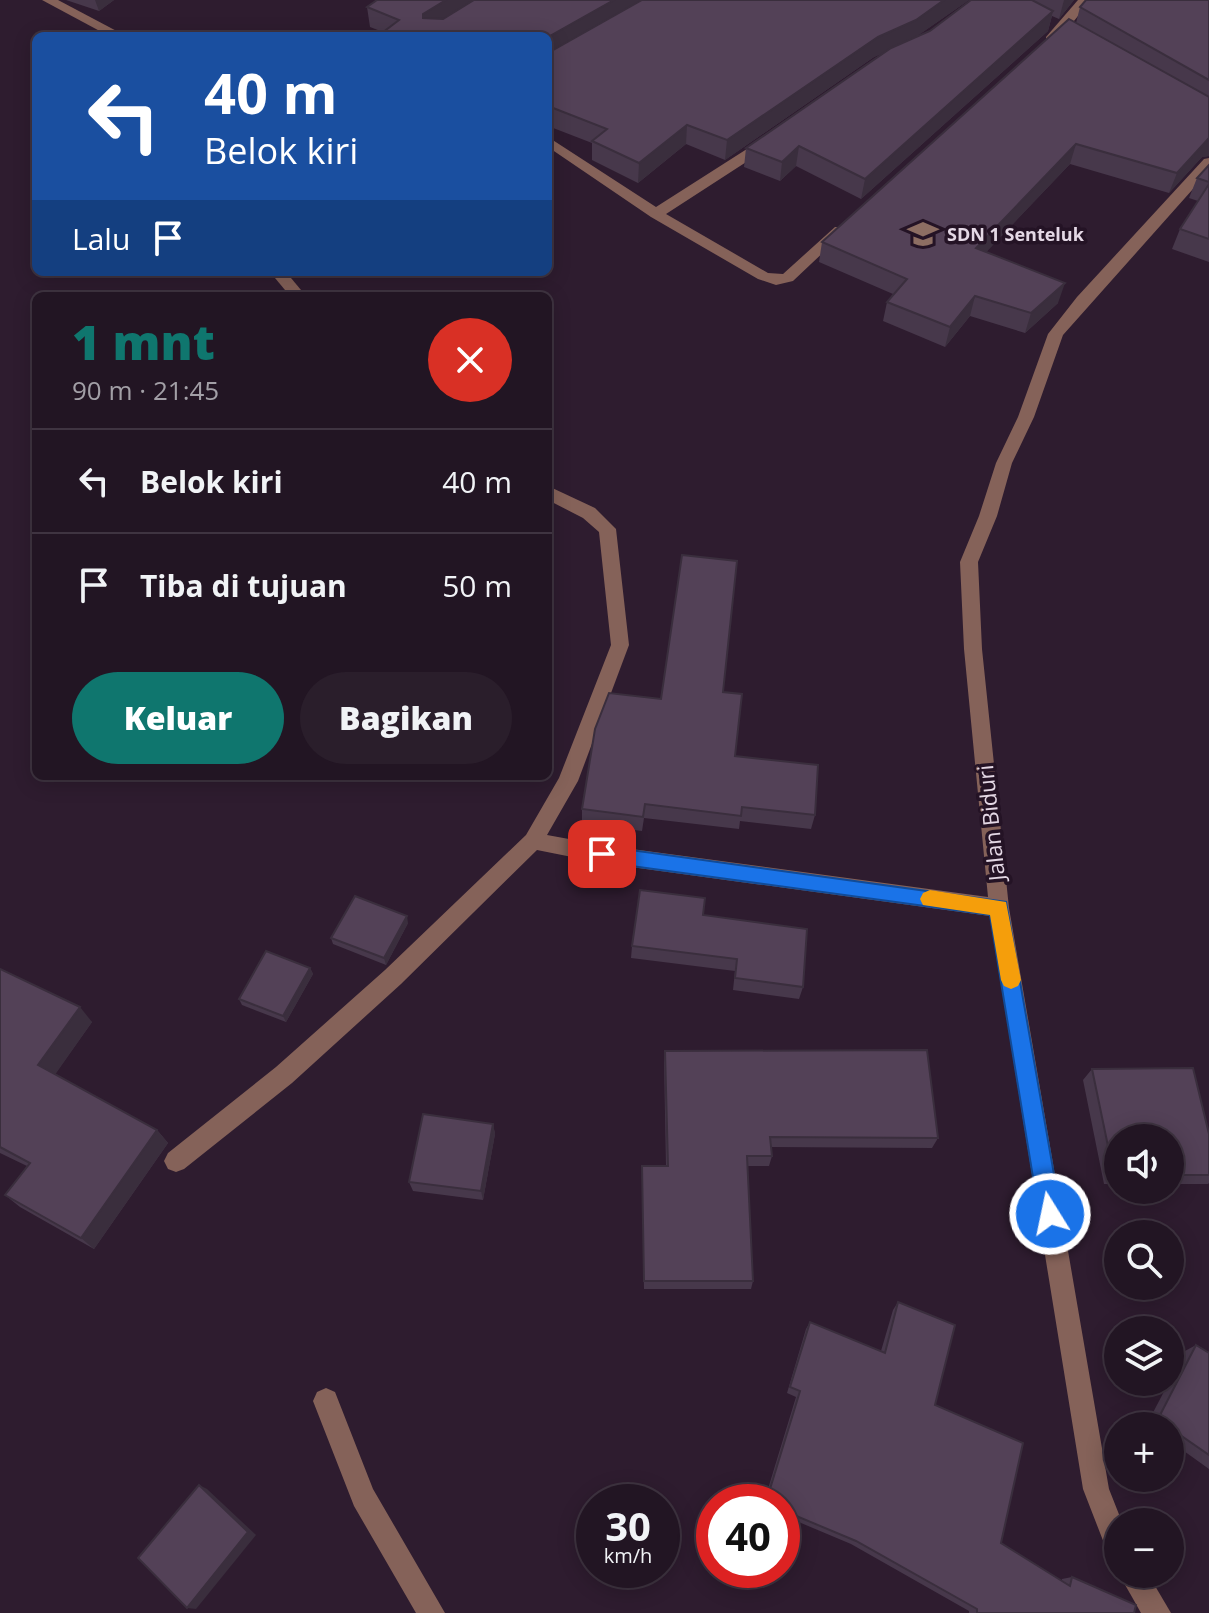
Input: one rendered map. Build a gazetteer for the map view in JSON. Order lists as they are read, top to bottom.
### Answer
{
  "streets": {
    "street": ["Jalan Biduri"]
  },
  "places": {
    "school or university": ["SDN 1 Senteluk"]
  },
  "page": {
    "turn": ["40 m", "Belok kiri"],
    "then": "Lalu",
    "heading": ["1 mnt", "90 m · 21:45"],
    "list": [
      {
        "name": "Belok kiri",
        "value": "40 m"
      },
      {
        "name": "Tiba di tujuan",
        "value": "50 m"
      }
    ],
    "buttons": ["Keluar", "Bagikan"],
    "map_buttons": ["+", "−"],
    "speed": "30 km/h",
    "limit": "40"
  }
}
